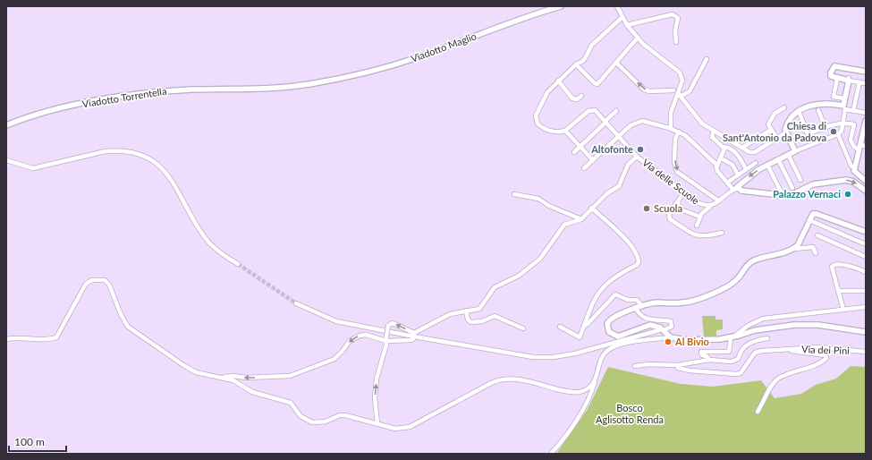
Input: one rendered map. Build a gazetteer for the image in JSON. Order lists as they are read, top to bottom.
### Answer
{
  "streets": {
    "main road": ["Viadotto Maglio", "Viadotto Torrentella"],
    "street": ["Via delle Scuole", "Via dei Pini"]
  },
  "crossings": [
    ["Viadotto Maglio", "Viadotto Torrentella"]
  ],
  "parks": ["Bosco Aglisotto Renda"],
  "places": [
    "Chiesa di Sant'Antonio da Padova",
    "Altofonte",
    "Palazzo Vernaci",
    "Scuola",
    "Al Bivio"
  ],
  "scale_bar": "100 m"
}
